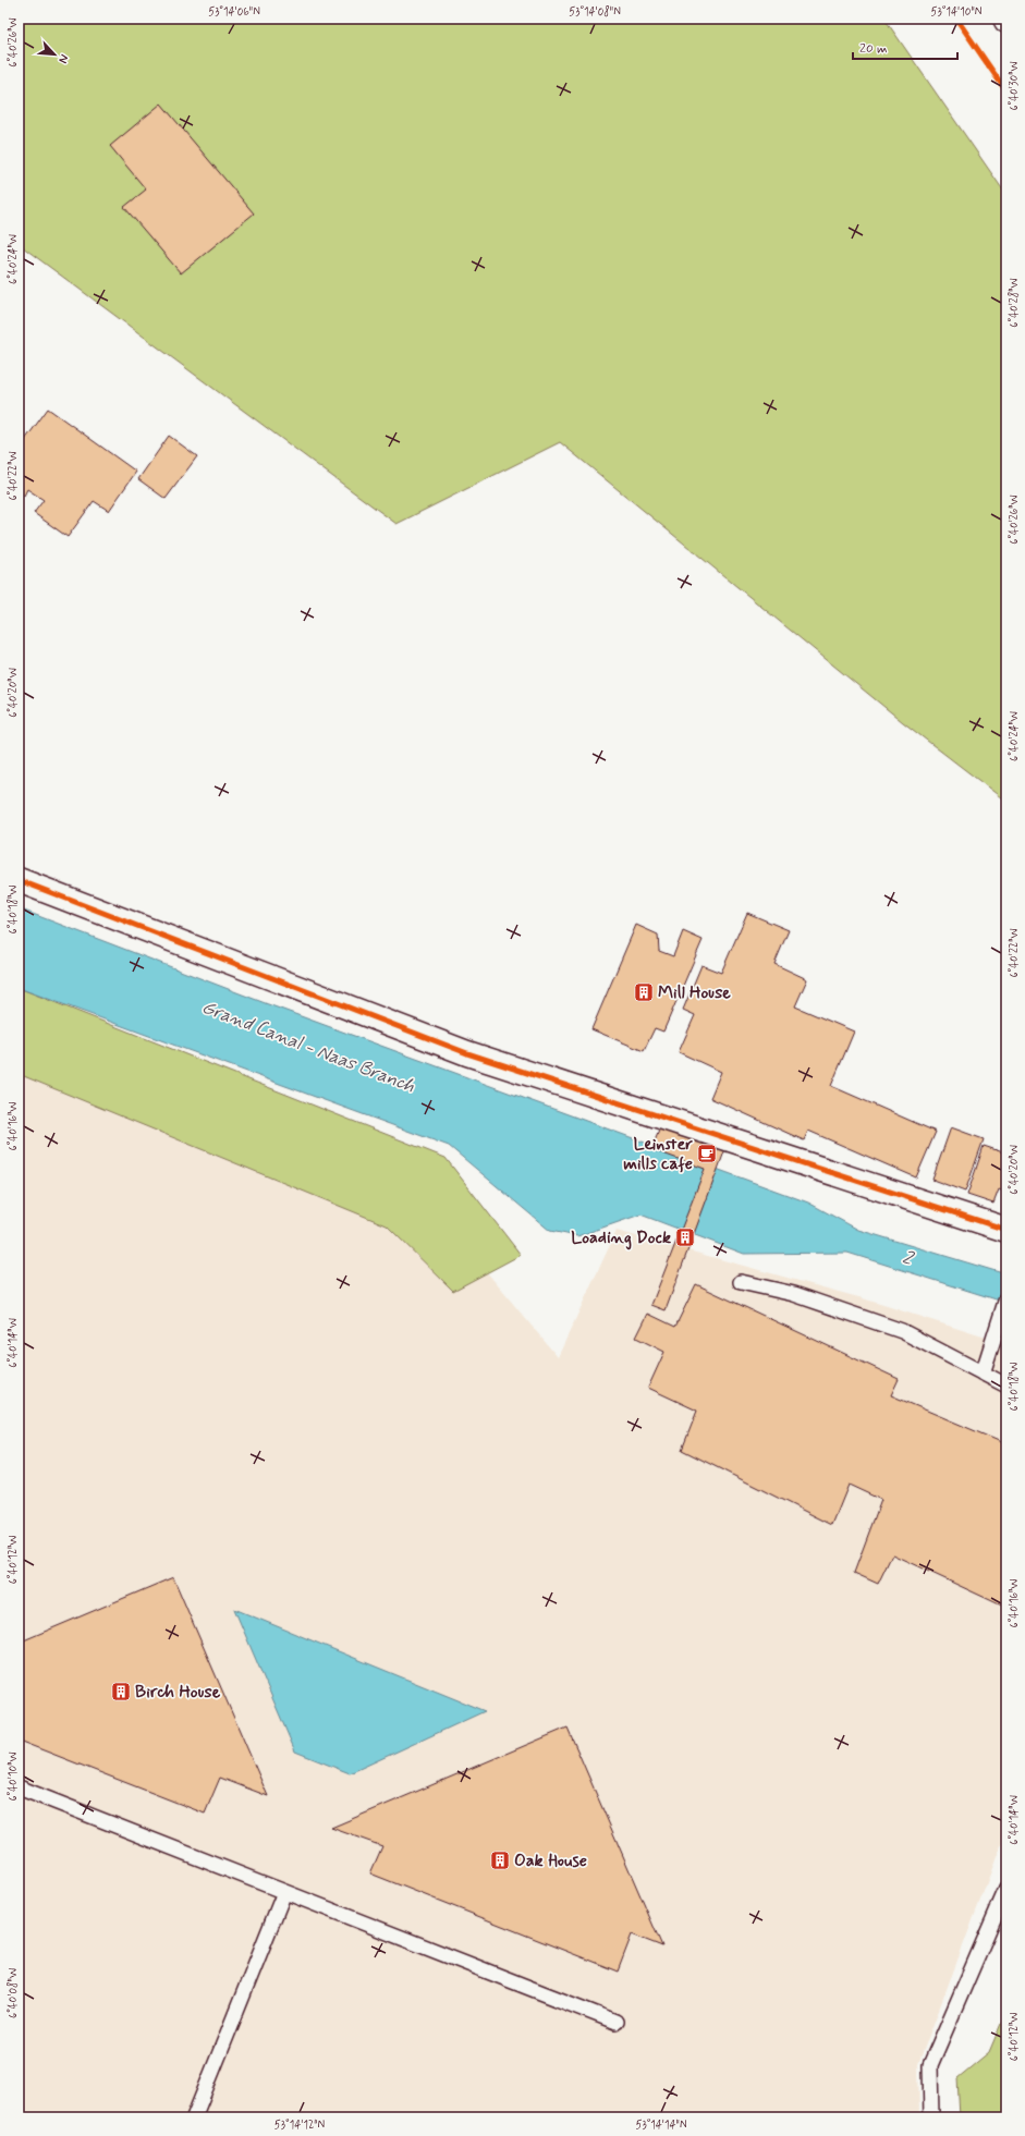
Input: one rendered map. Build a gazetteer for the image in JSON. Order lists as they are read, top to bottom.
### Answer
{
  "water": ["Grand Canal - Naas Branch", "2"],
  "places": {
    "building": [
      "Mill House",
      "Loading Dock",
      "Birch House",
      "Oak House"
    ],
    "cafe": ["Leinster mills cafe"]
  },
  "scale_bar": "20 m",
  "north": "bottom right",
  "coordinates": [
    "53°14'06\"N",
    "53°14'08\"N",
    "53°14'10\"N",
    "6°40'26\"W",
    "6°40'30\"W",
    "6°40'24\"W",
    "6°40'28\"W",
    "6°40'22\"W",
    "6°40'20\"W",
    "6°40'18\"W",
    "6°40'16\"W",
    "6°40'14\"W",
    "6°40'12\"W",
    "6°40'10\"W",
    "6°40'08\"W",
    "53°14'12\"N",
    "53°14'14\"N"
  ]
}
